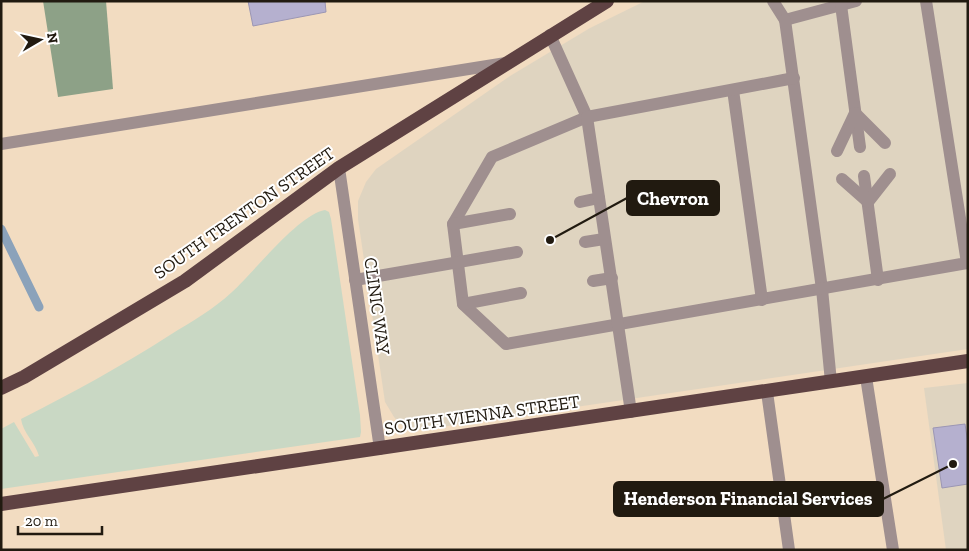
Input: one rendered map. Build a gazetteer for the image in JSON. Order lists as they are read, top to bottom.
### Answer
{
  "streets": {
    "highway": ["SOUTH TRENTON STREET", "SOUTH VIENNA STREET"],
    "street": ["CLINIC WAY"]
  },
  "crossings": [
    ["SOUTH TRENTON STREET", "CLINIC WAY"],
    ["CLINIC WAY", "SOUTH VIENNA STREET"]
  ],
  "places": ["Chevron", "Henderson Financial Services"],
  "scale_bar": "20 m",
  "north": "right"
}
